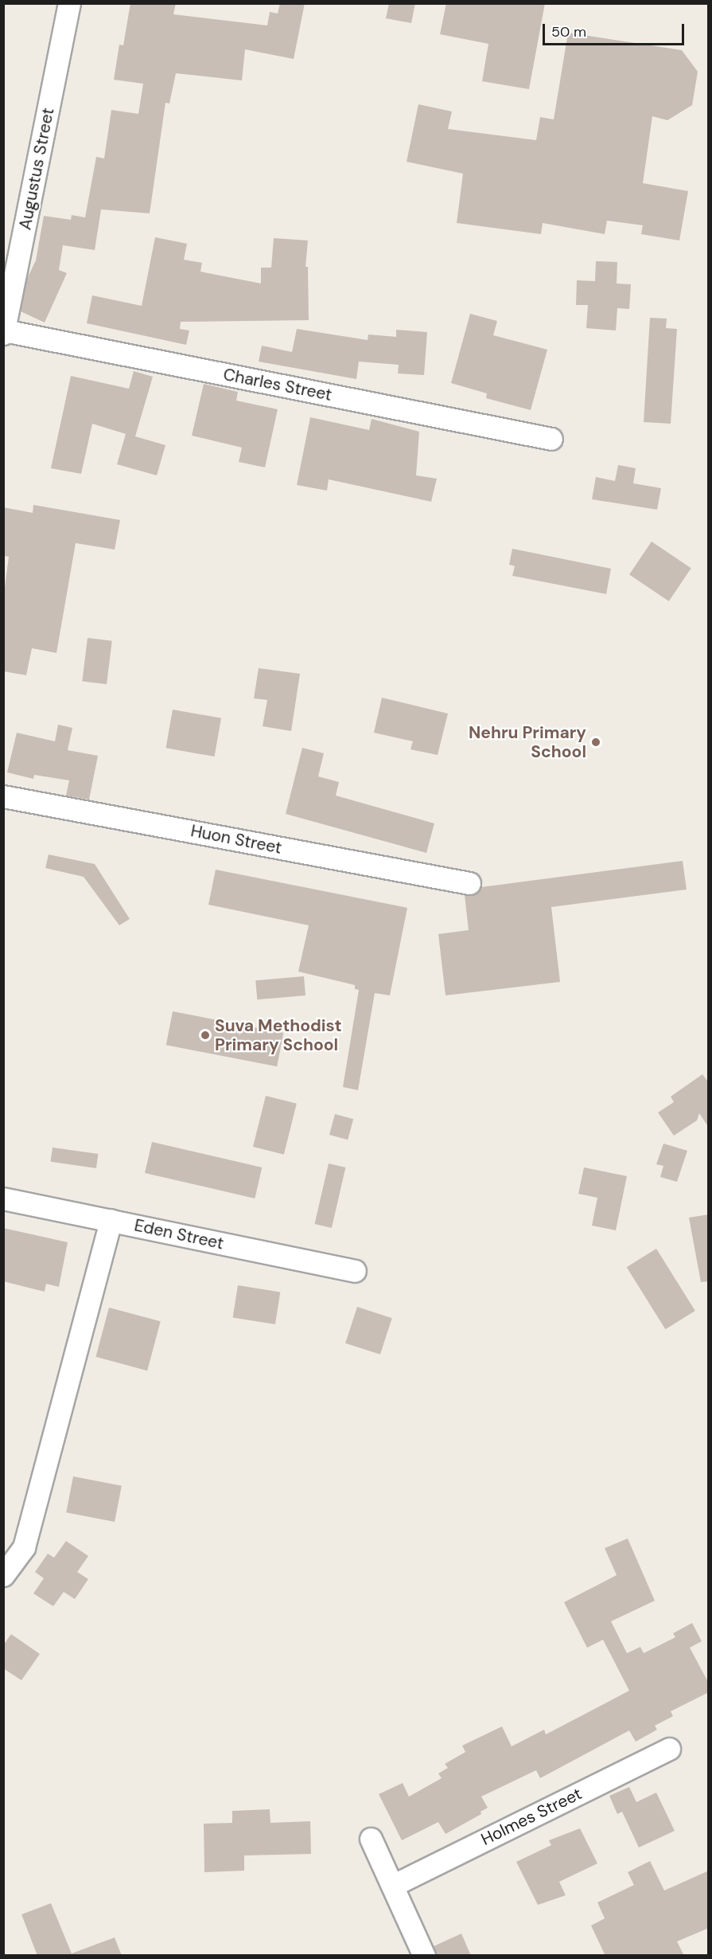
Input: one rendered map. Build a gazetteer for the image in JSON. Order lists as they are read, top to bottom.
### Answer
{
  "streets": {
    "street": [
      "Augustus Street",
      "Charles Street",
      "Huon Street",
      "Eden Street",
      "Holmes Street"
    ]
  },
  "crossings": [
    ["Augustus Street", "Charles Street"]
  ],
  "places": ["Nehru Primary School", "Suva Methodist Primary School"],
  "scale_bar": "50 m"
}
